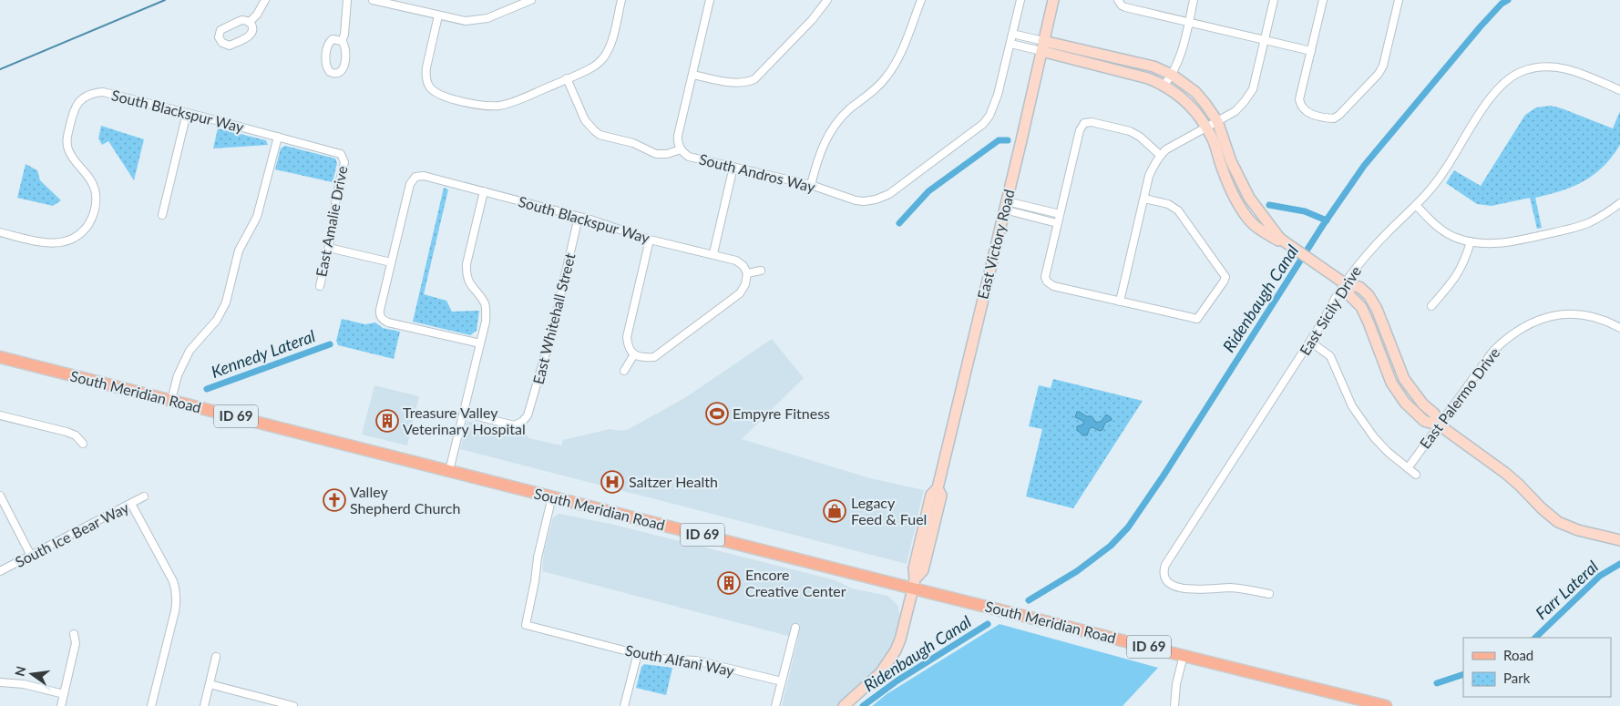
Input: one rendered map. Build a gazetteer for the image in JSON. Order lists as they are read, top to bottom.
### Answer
{
  "streets": {
    "main road": ["South Meridian Road", "ID 69"],
    "street": [
      "South Blackspur Way",
      "South Andros Way",
      "East Amalie Drive",
      "East Victory Road",
      "East Sicily Drive",
      "East Whitehall Street",
      "East Palermo Drive",
      "South Ice Bear Way",
      "South Alfani Way"
    ]
  },
  "crossings": [
    ["South Blackspur Way", "East Amalie Drive"],
    ["South Blackspur Way", "East Whitehall Street"],
    ["East Victory Road", "South Meridian Road"],
    ["South Meridian Road", "South Alfani Way"]
  ],
  "water": ["Ridenbaugh Canal", "Kennedy Lateral", "Farr Lateral"],
  "places": {
    "sports": ["Empyre Fitness"],
    "building": ["Treasure Valley Veterinary Hospital", "Encore Creative Center"],
    "hospital": ["Saltzer Health"],
    "church": ["Valley Shepherd Church"],
    "shop": ["Legacy Feed & Fuel"]
  },
  "legend": ["Road", "Park"],
  "north": "left"
}
